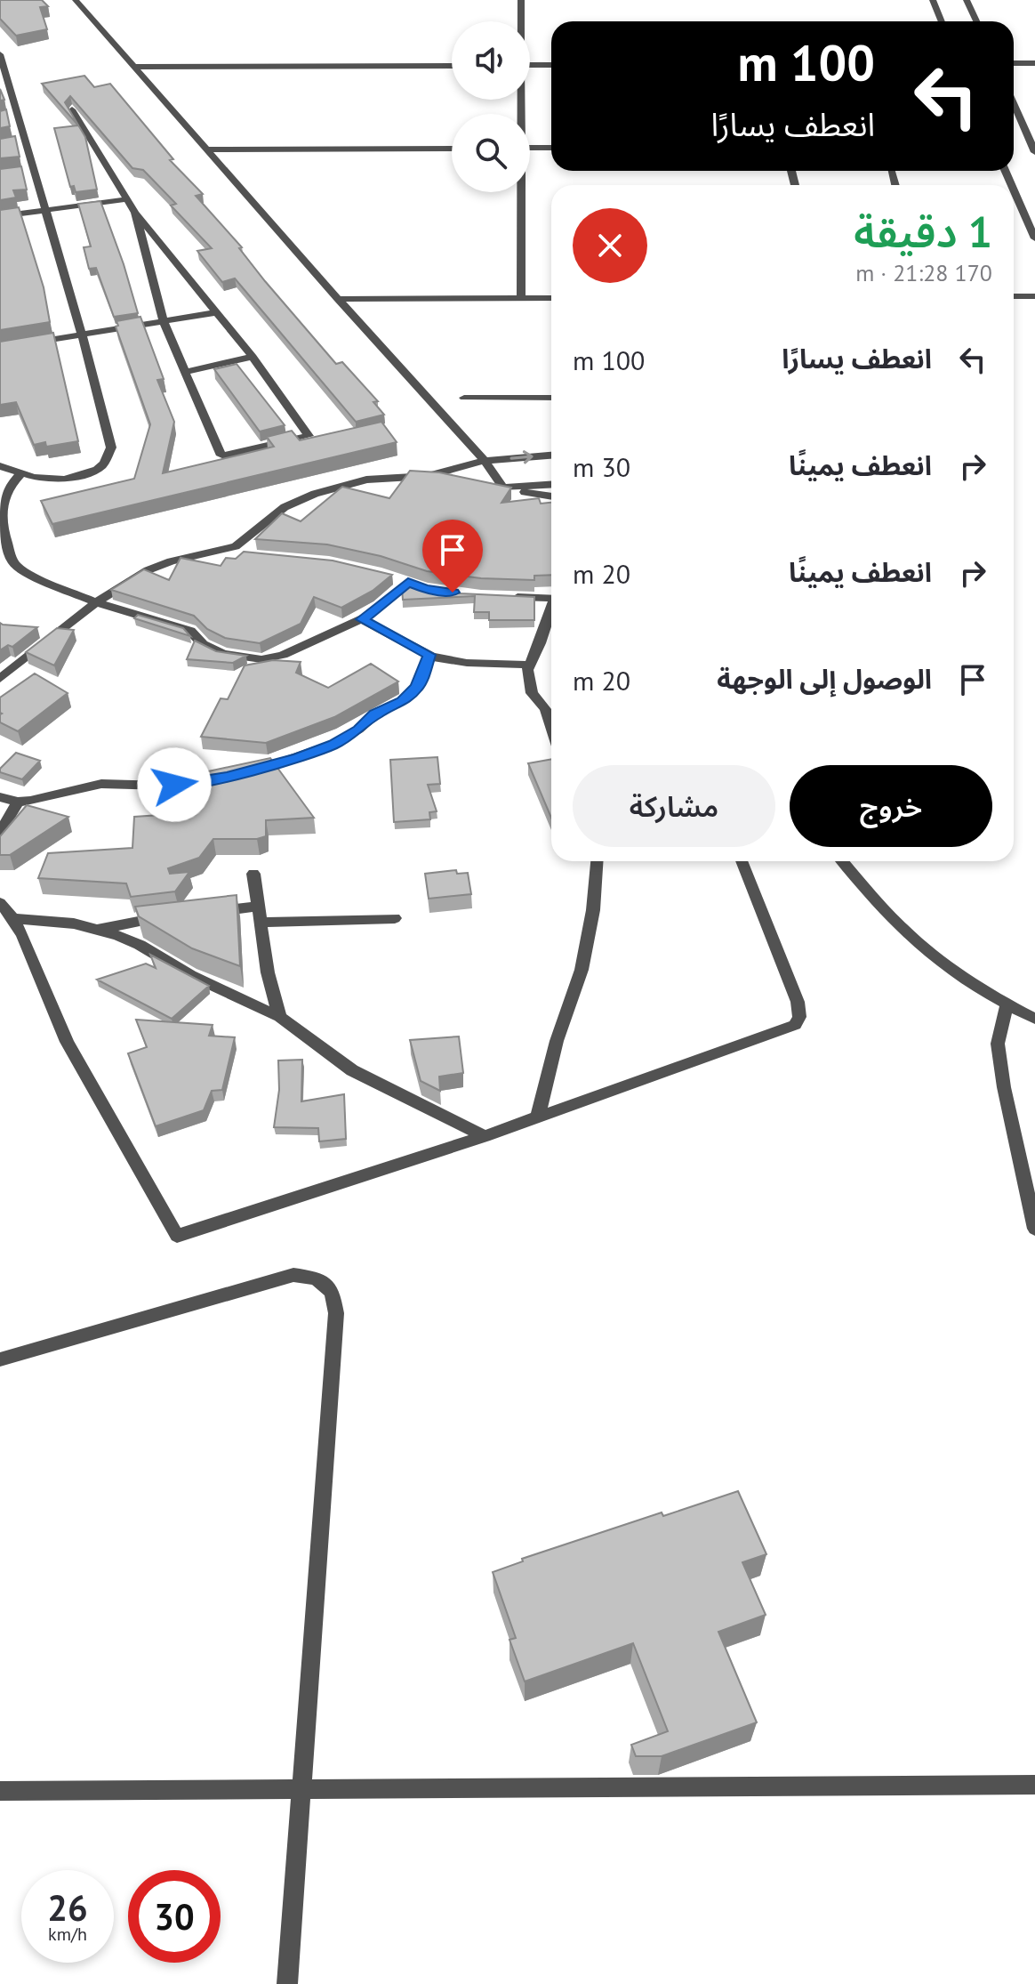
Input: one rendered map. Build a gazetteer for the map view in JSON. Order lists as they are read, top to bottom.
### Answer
{
  "page": {
    "turn": ["100 m", "انعطف يسارًا"],
    "heading": ["1 دقيقة", "170 m · 21:28"],
    "list": [
      {
        "name": "انعطف يسارًا",
        "value": "100 m"
      },
      {
        "name": "انعطف يمينًا",
        "value": "30 m"
      },
      {
        "name": "انعطف يمينًا",
        "value": "20 m"
      },
      {
        "name": "الوصول إلى الوجهة",
        "value": "20 m"
      }
    ],
    "buttons": ["خروج", "مشاركة"],
    "speed": "26 km/h",
    "limit": "30"
  }
}
